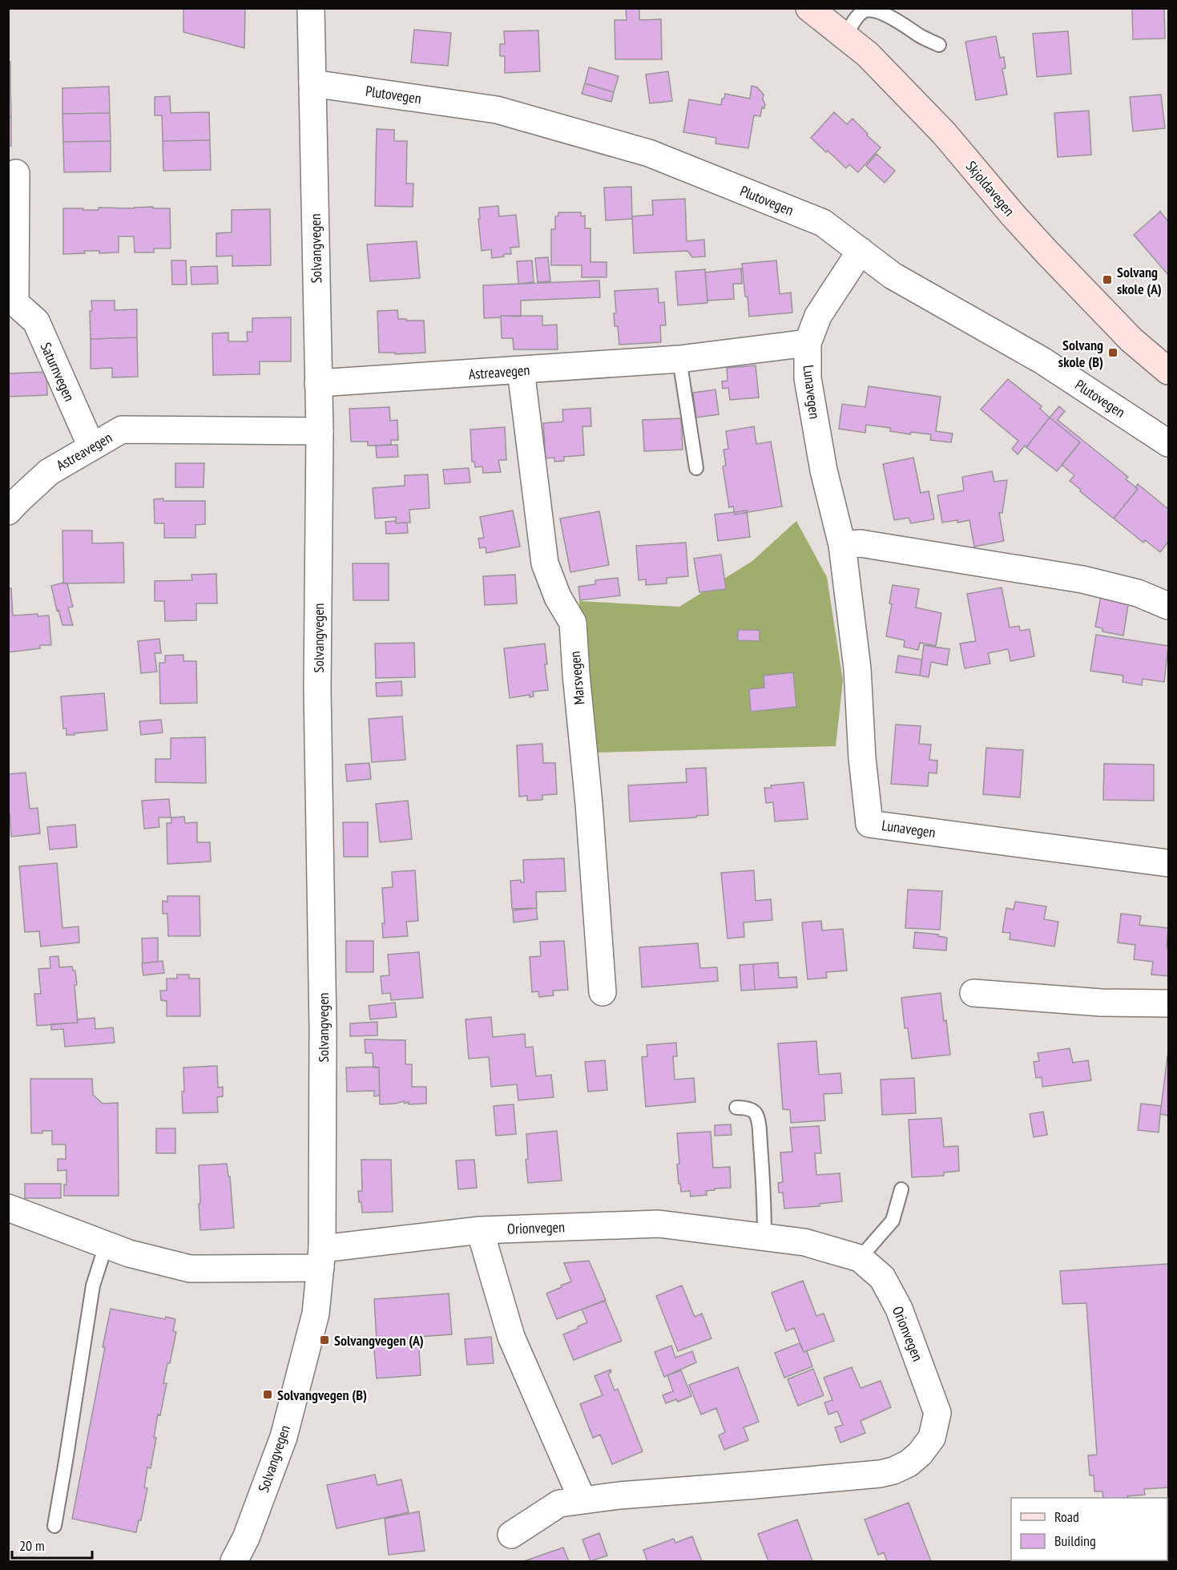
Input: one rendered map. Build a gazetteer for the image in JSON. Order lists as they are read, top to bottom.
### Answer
{
  "streets": {
    "main road": ["Skjoldavegen"],
    "street": [
      "Plutovegen",
      "Solvangvegen",
      "Saturnvegen",
      "Astreavegen",
      "Lunavegen",
      "Marsvegen",
      "Orionvegen"
    ]
  },
  "crossings": [
    ["Plutovegen", "Solvangvegen"],
    ["Plutovegen", "Lunavegen"],
    ["Solvangvegen", "Astreavegen"],
    ["Solvangvegen", "Orionvegen"],
    ["Saturnvegen", "Astreavegen"],
    ["Astreavegen", "Lunavegen"],
    ["Astreavegen", "Marsvegen"]
  ],
  "places": {
    "transit": [
      "Solvang skole (A)",
      "Solvang skole (B)",
      "Solvangvegen (A)",
      "Solvangvegen (B)"
    ]
  },
  "legend": ["Road", "Building"],
  "scale_bar": "20 m"
}
